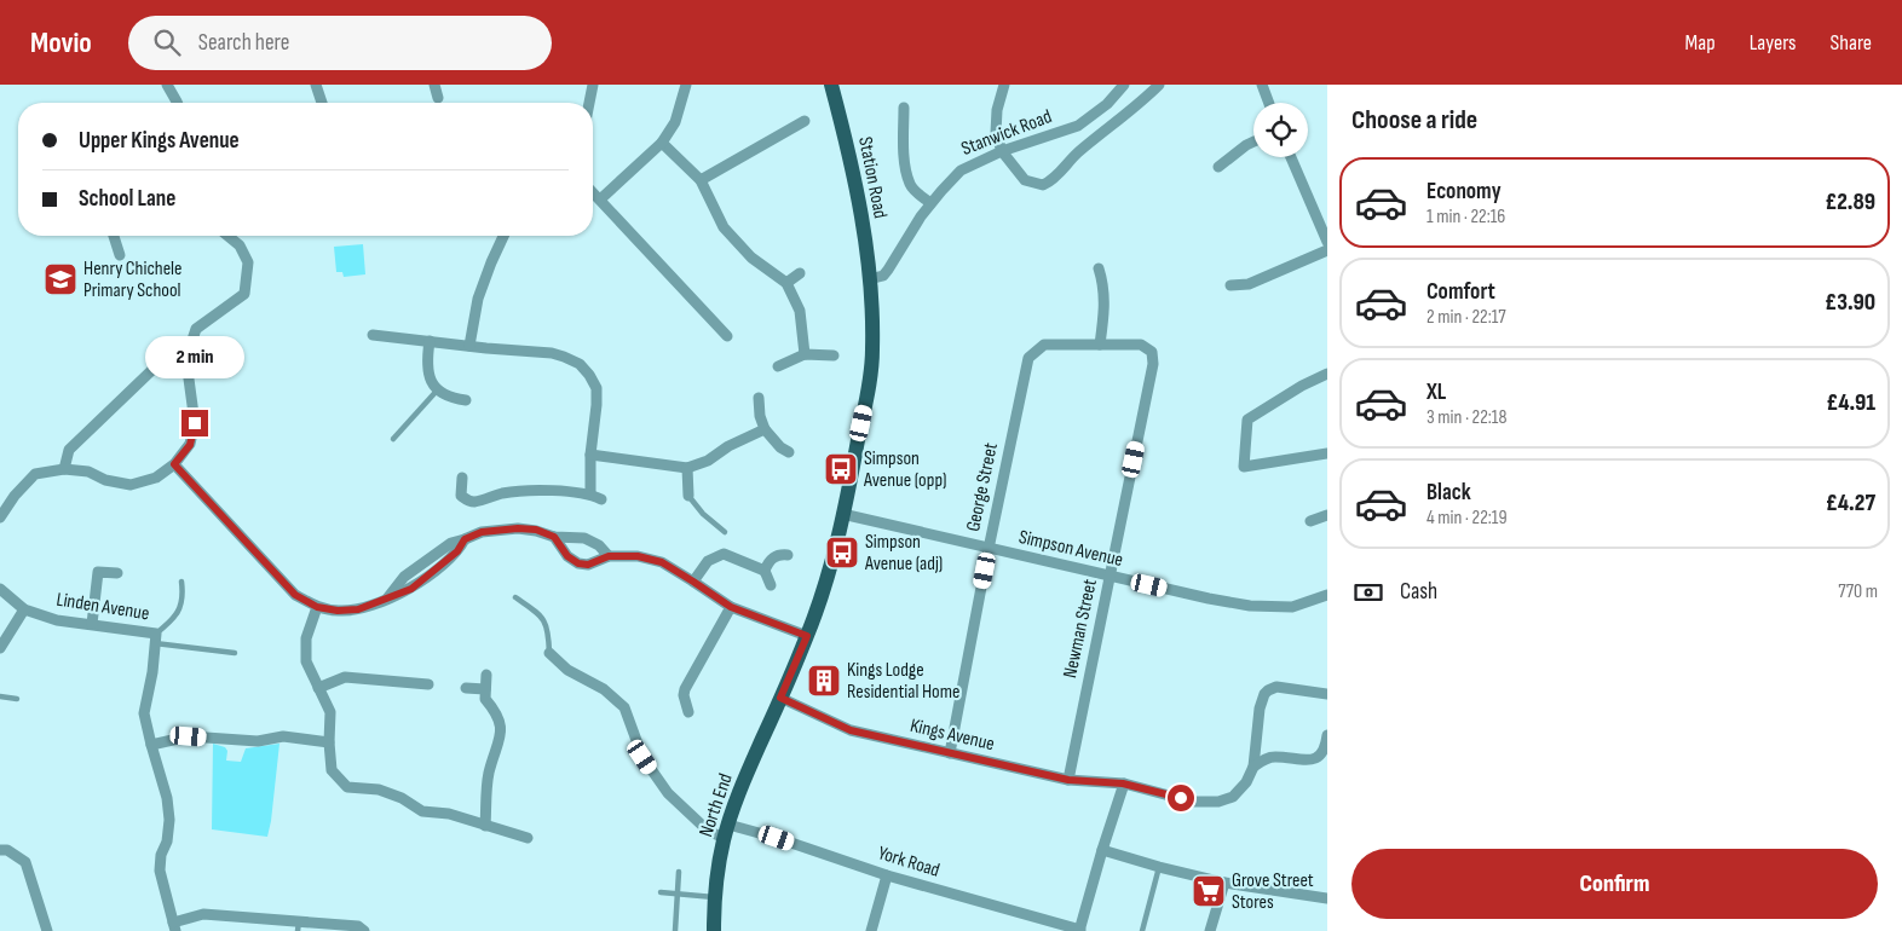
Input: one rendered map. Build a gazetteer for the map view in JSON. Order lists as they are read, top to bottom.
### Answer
{
  "streets": {
    "main road": ["Station Road", "North End"],
    "street": [
      "Stanwick Road",
      "George Street",
      "Simpson Avenue",
      "Linden Avenue",
      "Newman Street",
      "Kings Avenue",
      "York Road"
    ]
  },
  "crossings": [
    ["Stanwick Road", "Station Road"],
    ["Station Road", "Simpson Avenue"],
    ["Station Road", "North End"],
    ["George Street", "Simpson Avenue"],
    ["George Street", "Newman Street"],
    ["George Street", "Kings Avenue"],
    ["Simpson Avenue", "Newman Street"],
    ["Simpson Avenue", "North End"],
    ["Newman Street", "Kings Avenue"],
    ["Kings Avenue", "North End"],
    ["North End", "York Road"]
  ],
  "places": {
    "school or university": ["Henry Chichele Primary School"],
    "bus stop": ["Simpson Avenue (opp)", "Simpson Avenue (adj)"],
    "building": ["Kings Lodge Residential Home"],
    "supermarket": ["Grove Street Stores"]
  },
  "page": {
    "header": "Movio",
    "search": "Search here",
    "nav": ["Map", "Layers", "Share"],
    "heading": "Choose a ride",
    "banner": ["Upper Kings Avenue", "School Lane"],
    "list": [
      {
        "name": "Economy",
        "note": "1 min · 22:16",
        "value": "£2.89"
      },
      {
        "name": "Comfort",
        "note": "2 min · 22:17",
        "value": "£3.90"
      },
      {
        "name": "XL",
        "note": "3 min · 22:18",
        "value": "£4.91"
      },
      {
        "name": "Black",
        "note": "4 min · 22:19",
        "value": "£4.27"
      }
    ],
    "bubble": "2 min",
    "pay": ["Cash", "770 m"],
    "buttons": "Confirm"
  }
}
